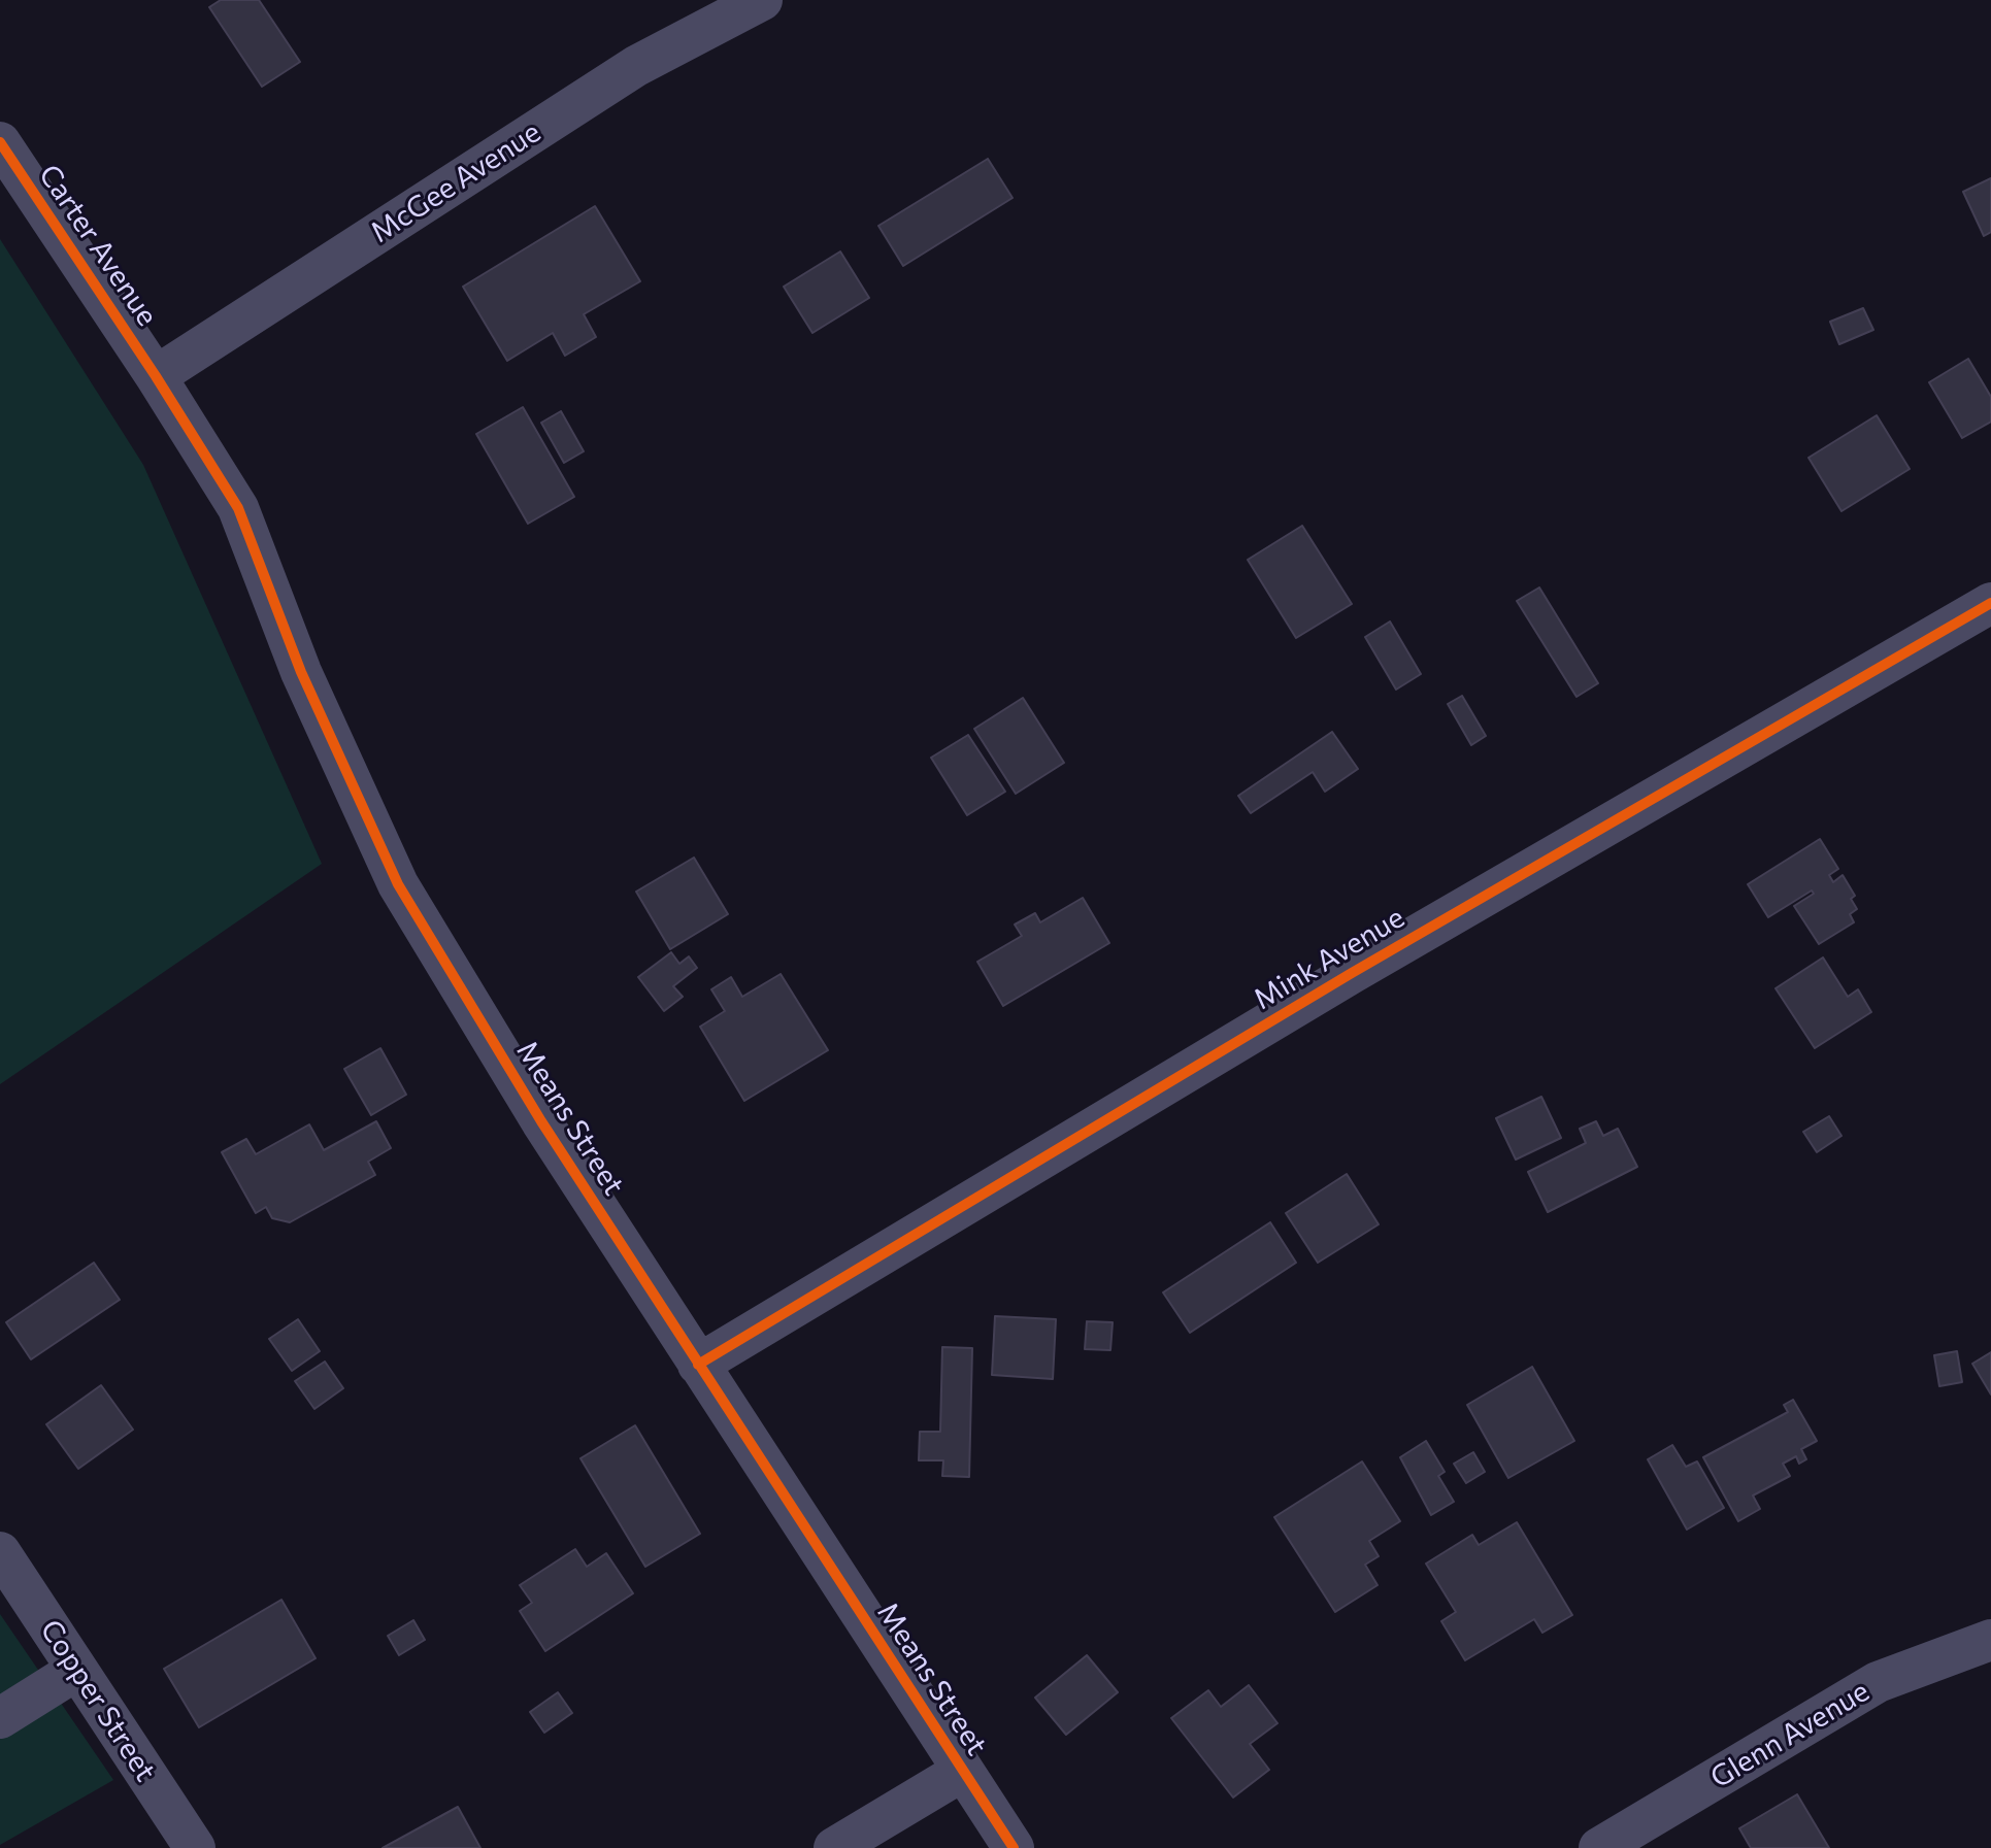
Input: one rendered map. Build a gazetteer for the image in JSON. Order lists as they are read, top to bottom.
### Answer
{
  "streets": {
    "street": [
      "McGee Avenue",
      "Carter Avenue",
      "Mink Avenue",
      "Means Street",
      "Copper Street",
      "Glenn Avenue"
    ]
  },
  "crossings": [
    ["McGee Avenue", "Carter Avenue"],
    ["McGee Avenue", "Means Street"],
    ["Carter Avenue", "Means Street"],
    ["Mink Avenue", "Means Street"]
  ]
}
